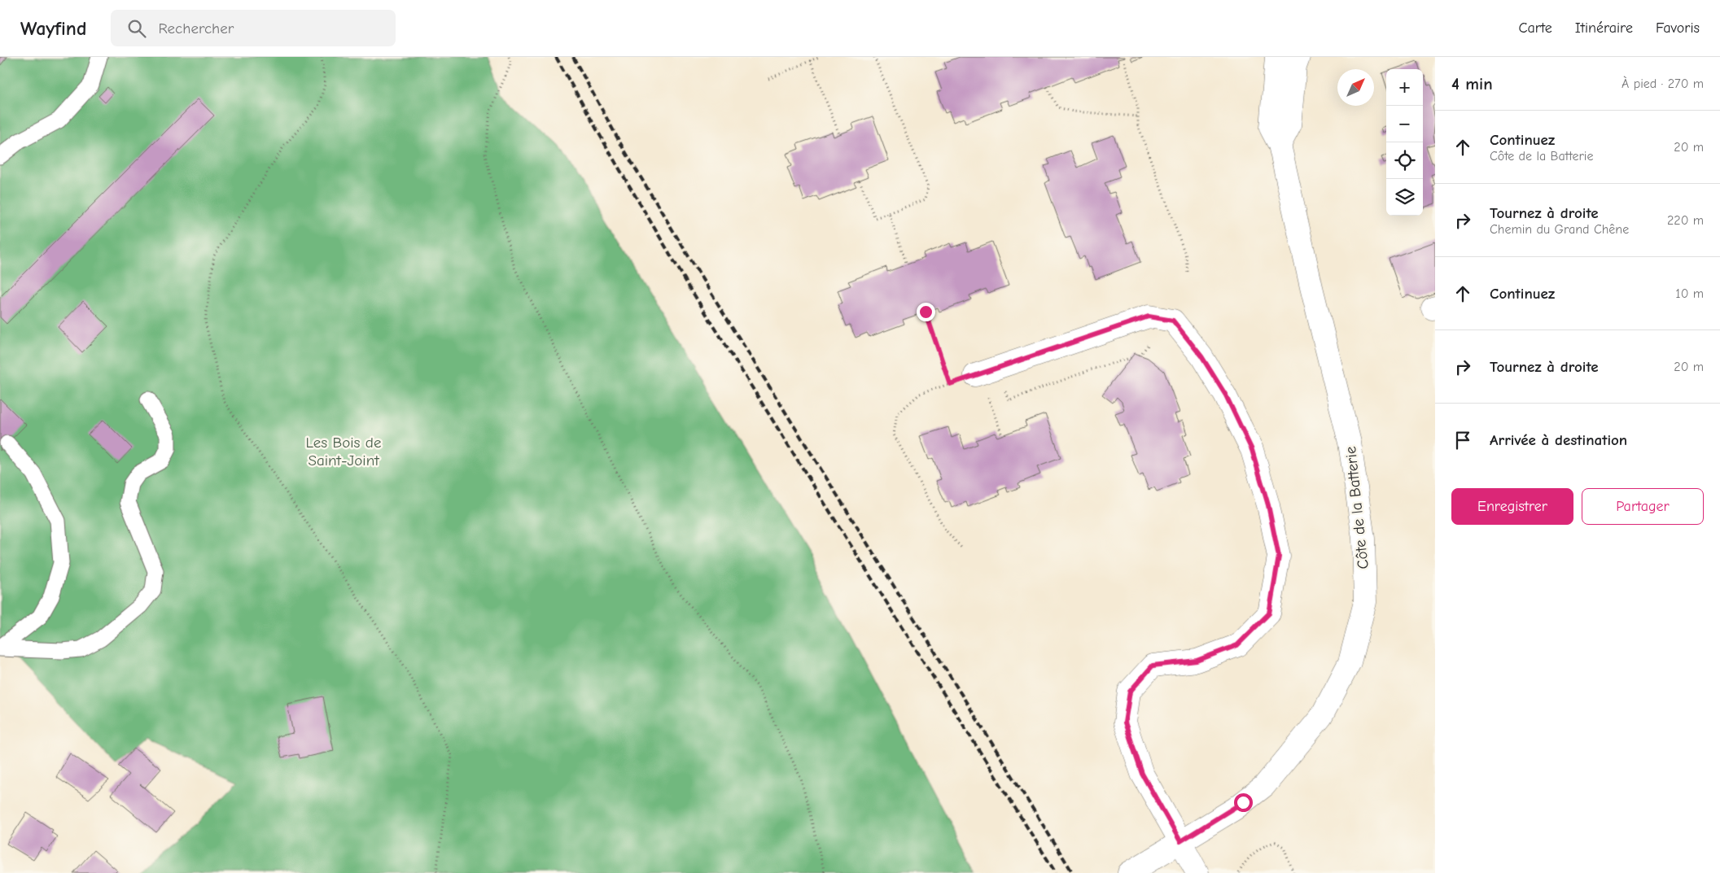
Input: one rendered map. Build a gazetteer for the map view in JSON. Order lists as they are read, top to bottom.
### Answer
{
  "streets": {
    "main road": ["Côte de la Batterie"]
  },
  "parks": ["Les Bois de Saint-Joint"],
  "north": "top right",
  "page": {
    "header": "Wayfind",
    "search": "Rechercher",
    "nav": ["Carte", "Itinéraire", "Favoris"],
    "heading": ["4 min", "À pied · 270 m"],
    "map_buttons": ["+", "−"],
    "list": [
      ["Continuez", "Côte de la Batterie", "20 m"],
      ["Tournez à droite", "Chemin du Grand Chêne", "220 m"],
      ["Continuez", "10 m"],
      ["Tournez à droite", "20 m"],
      "Arrivée à destination"
    ],
    "buttons": ["Enregistrer", "Partager"]
  }
}
